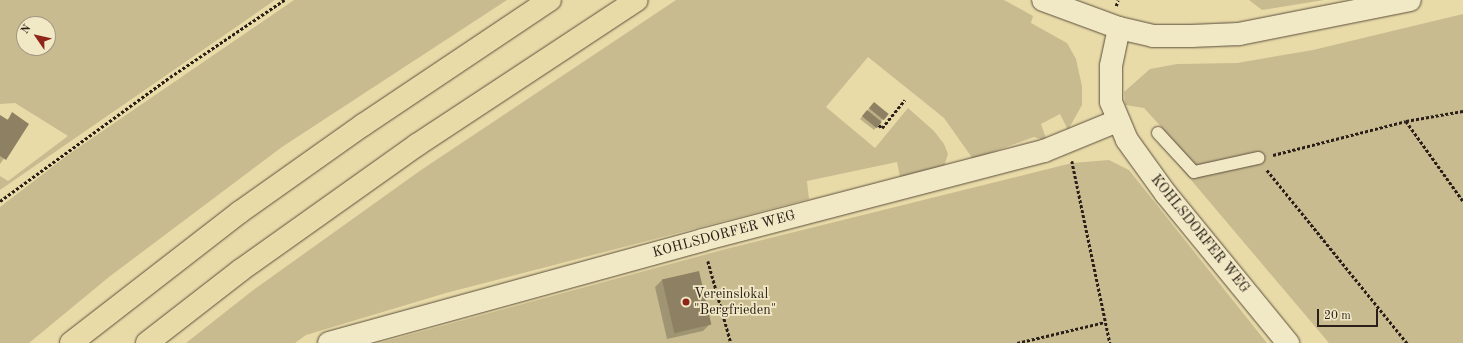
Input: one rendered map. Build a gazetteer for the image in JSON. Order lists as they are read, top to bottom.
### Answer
{
  "streets": {
    "street": ["KOHLSDORFER WEG"]
  },
  "places": ["Vereinslokal \"Bergfrieden\""],
  "scale_bar": "20 m",
  "north": "top left"
}
